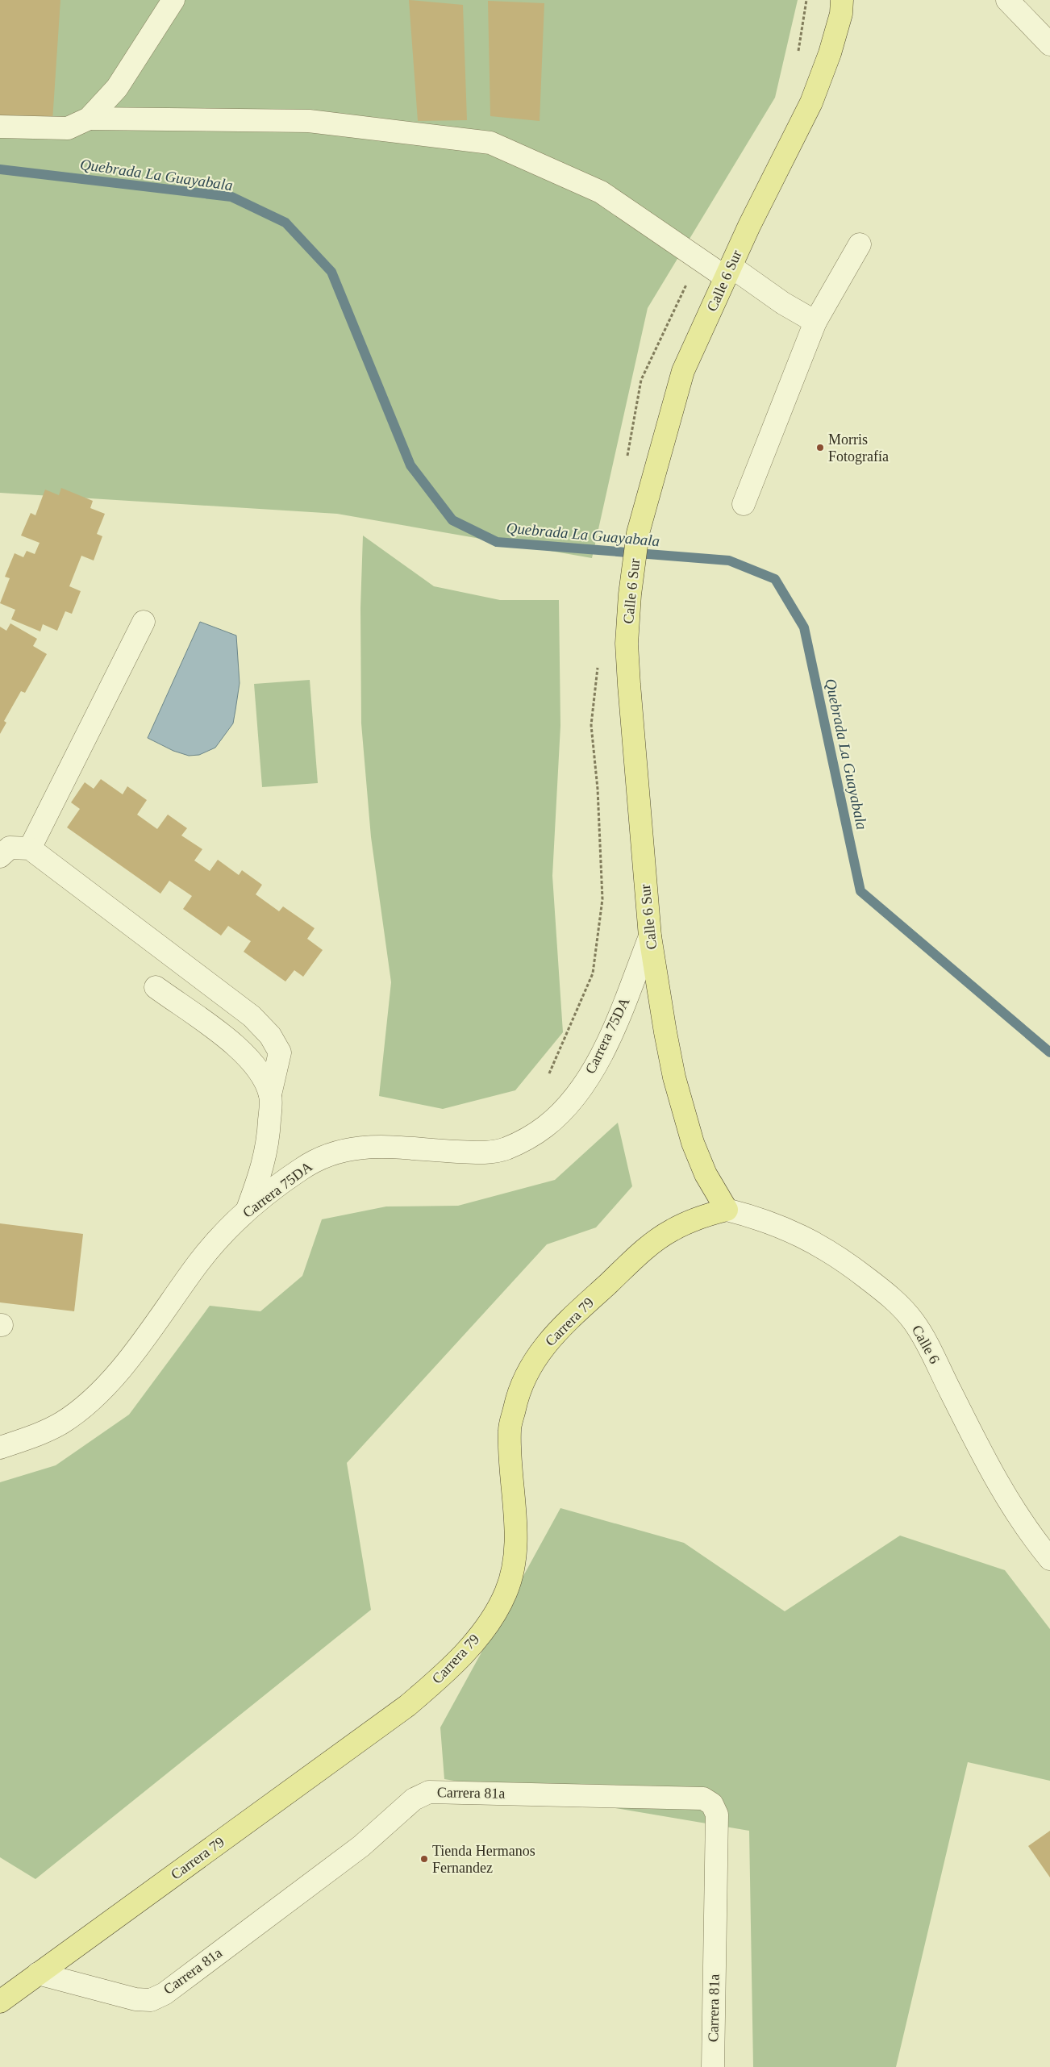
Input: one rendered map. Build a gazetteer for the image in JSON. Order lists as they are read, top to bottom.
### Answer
{
  "streets": {
    "main road": ["Calle 6 Sur", "Carrera 79"],
    "street": ["Carrera 75DA", "Calle 6", "Carrera 81a"]
  },
  "crossings": [
    ["Calle 6 Sur", "Carrera 75DA"],
    ["Calle 6 Sur", "Carrera 79"],
    ["Calle 6 Sur", "Calle 6"],
    ["Carrera 79", "Calle 6"],
    ["Carrera 79", "Carrera 81a"]
  ],
  "water": ["Quebrada La Guayabala"],
  "places": ["Morris Fotografía", "Tienda Hermanos Fernandez"]
}
